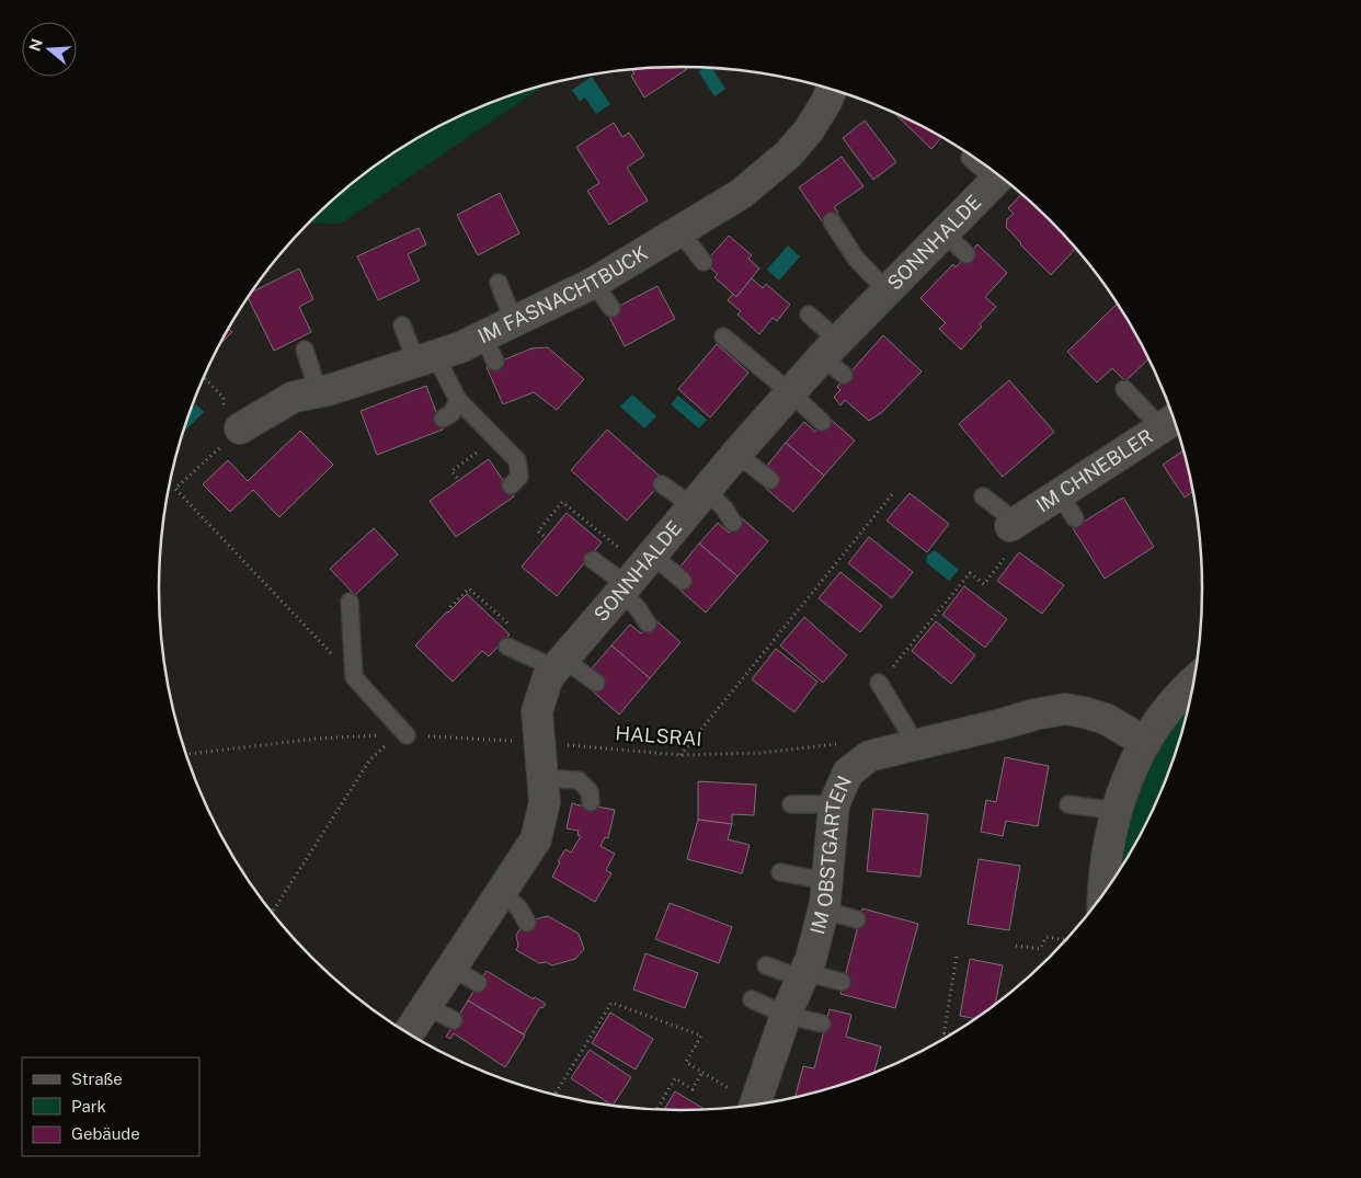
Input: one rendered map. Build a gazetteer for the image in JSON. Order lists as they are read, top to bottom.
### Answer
{
  "streets": {
    "street": [
      "SONNHALDE",
      "IM FASNACHTBUCK",
      "IM CHNEBLER",
      "IM OBSTGARTEN"
    ],
    "path": ["HALSRAI"]
  },
  "crossings": [
    ["SONNHALDE", "HALSRAI"]
  ],
  "legend": ["Straße", "Park", "Gebäude"],
  "north": "left"
}
